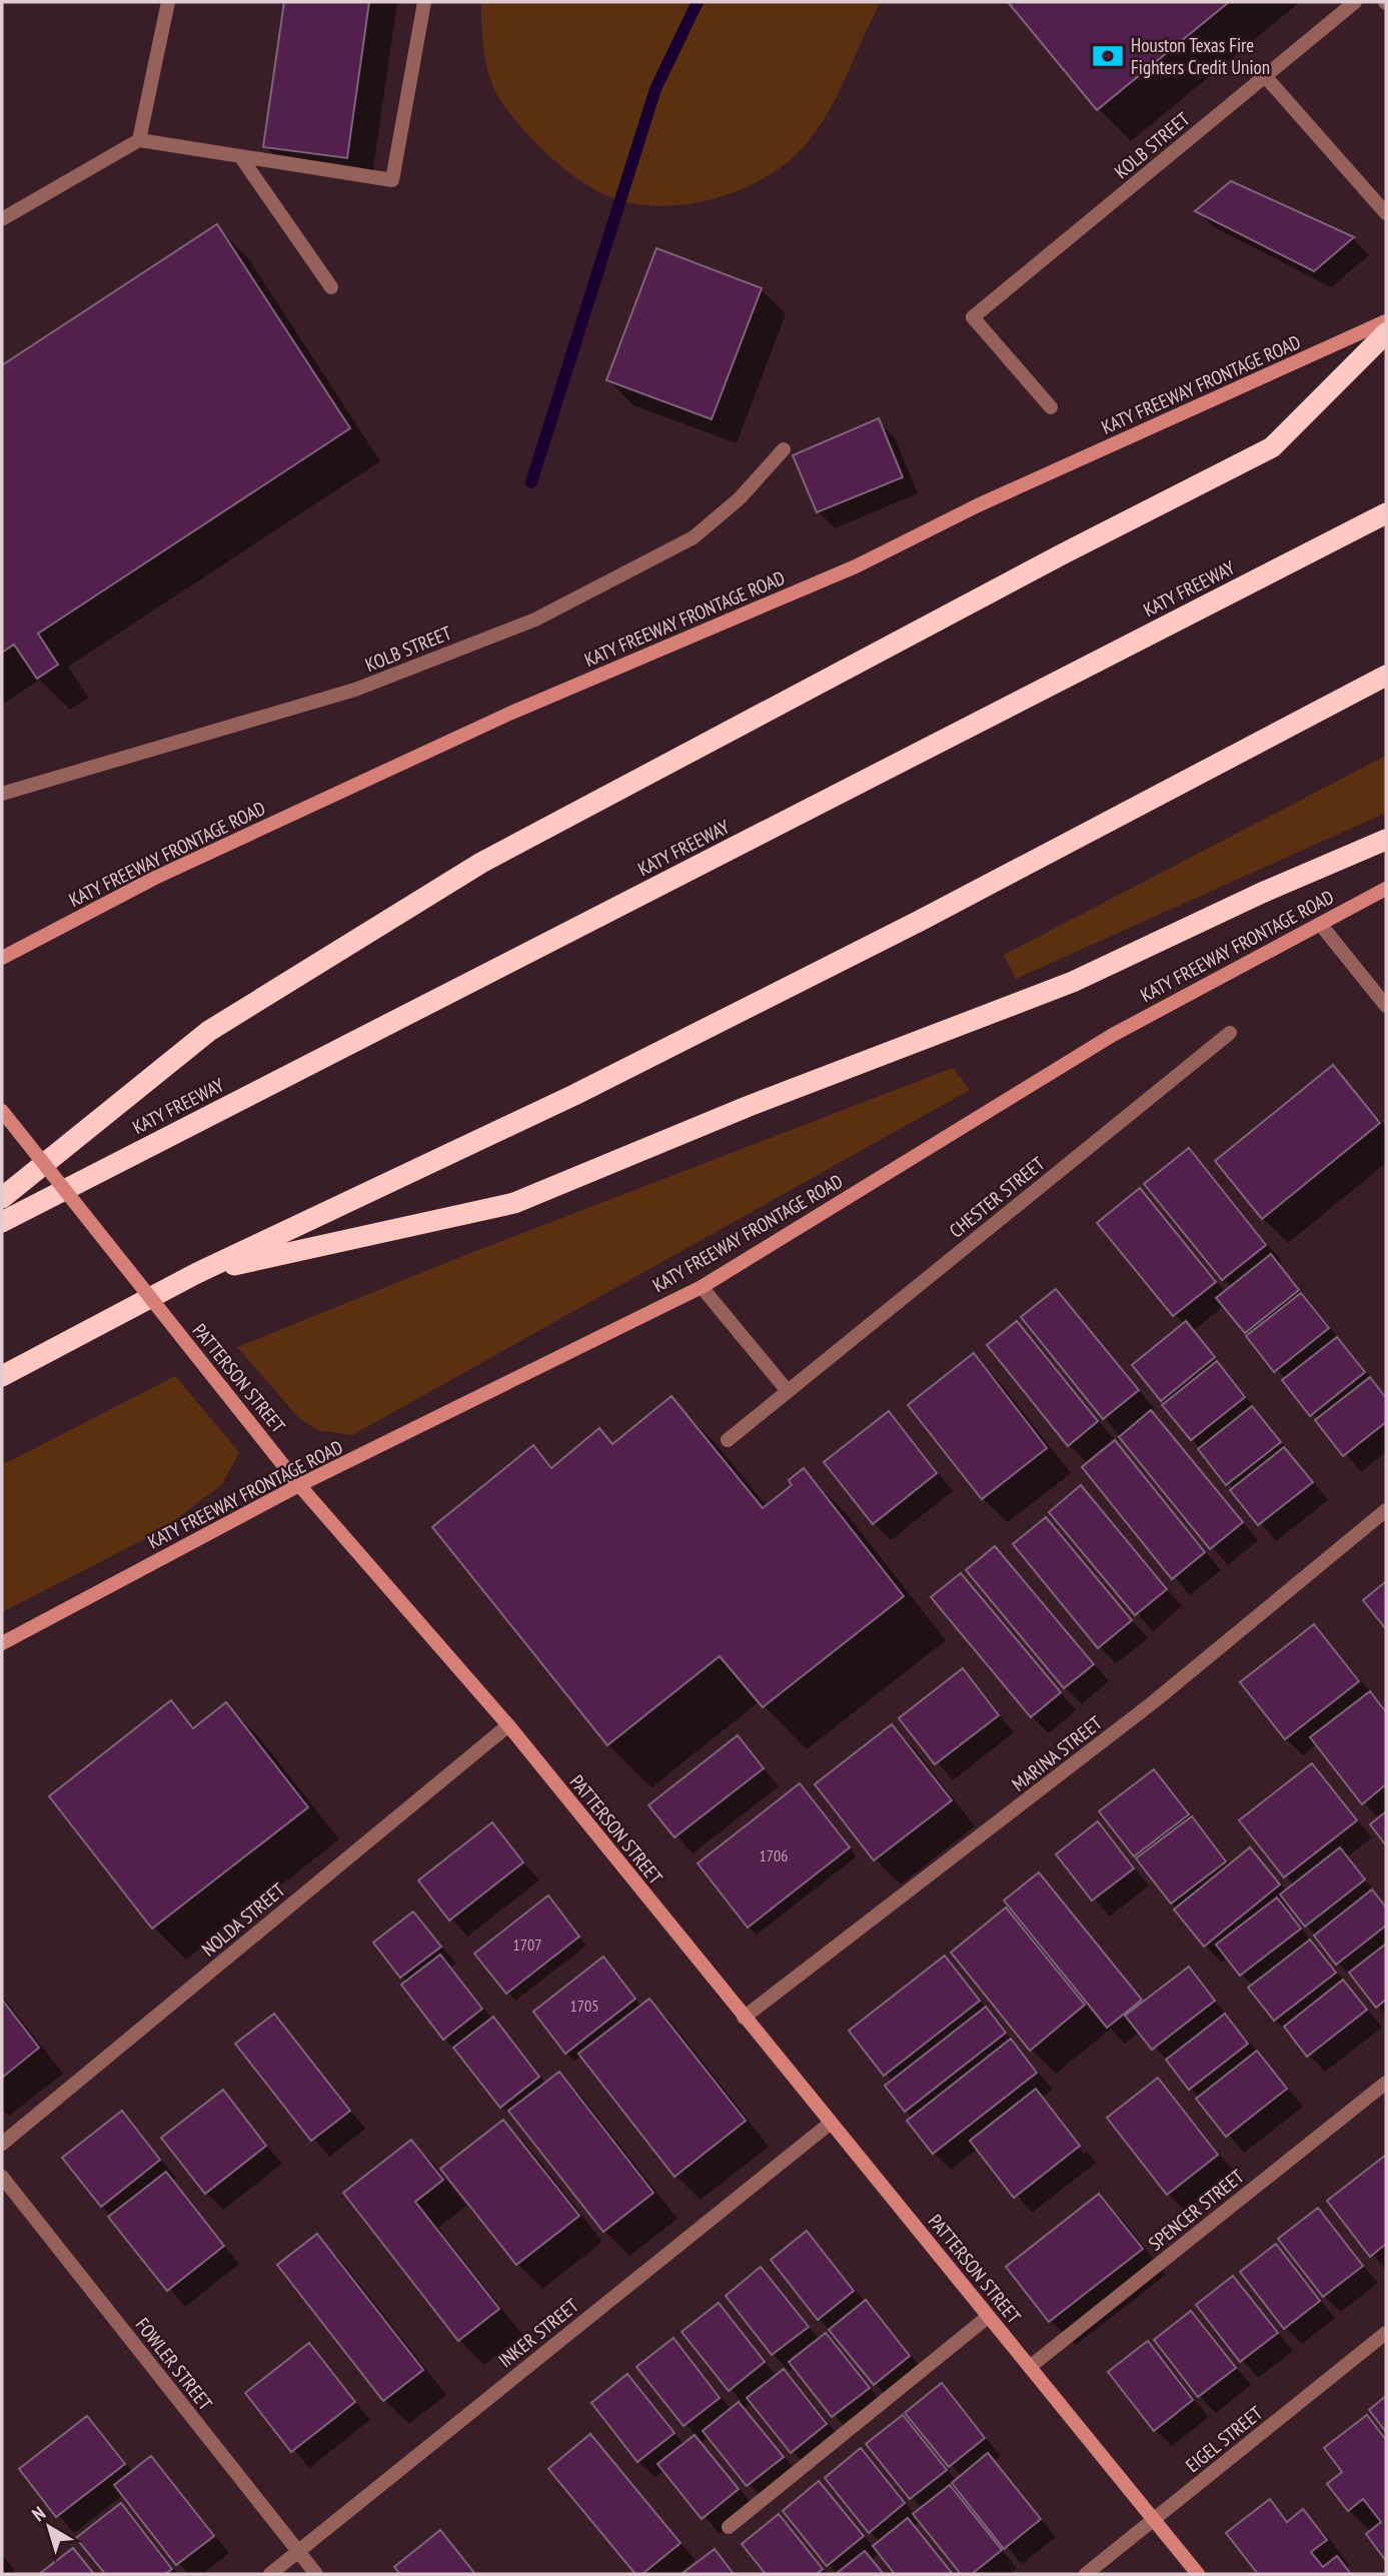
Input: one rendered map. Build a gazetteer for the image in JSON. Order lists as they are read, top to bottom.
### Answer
{
  "streets": {
    "highway": ["KATY FREEWAY"],
    "main road": ["KATY FREEWAY FRONTAGE ROAD", "PATTERSON STREET"],
    "street": [
      "KOLB STREET",
      "CHESTER STREET",
      "MARINA STREET",
      "NOLDA STREET",
      "SPENCER STREET",
      "INKER STREET",
      "FOWLER STREET",
      "EIGEL STREET"
    ]
  },
  "crossings": [
    ["KATY FREEWAY FRONTAGE ROAD", "PATTERSON STREET"],
    ["PATTERSON STREET", "MARINA STREET"],
    ["PATTERSON STREET", "NOLDA STREET"],
    ["PATTERSON STREET", "SPENCER STREET"],
    ["PATTERSON STREET", "INKER STREET"],
    ["PATTERSON STREET", "EIGEL STREET"],
    ["INKER STREET", "FOWLER STREET"]
  ],
  "places": {
    "bank": ["Houston Texas Fire Fighters Credit Union"]
  },
  "house_numbers": ["1706", "1707", "1705"],
  "north": "top left"
}
